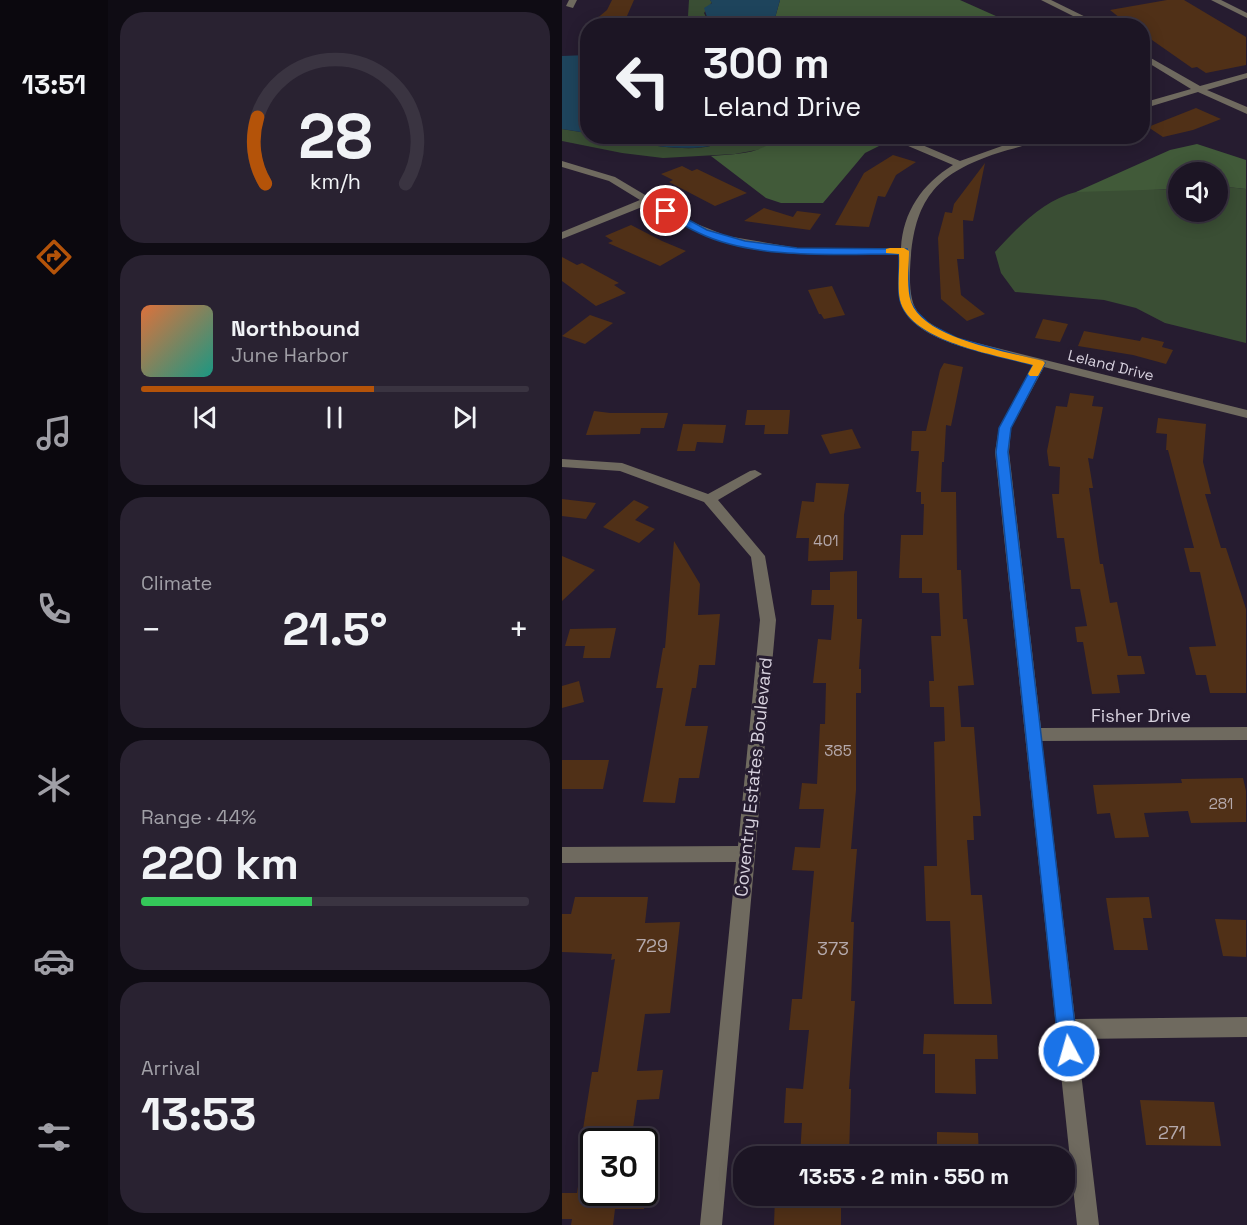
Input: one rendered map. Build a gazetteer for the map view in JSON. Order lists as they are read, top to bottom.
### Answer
{
  "streets": {
    "street": ["Leland Drive", "Fisher Drive", "Coventry Estates Boulevard"]
  },
  "house_numbers": [
    "401",
    "385",
    "281",
    "729",
    "373",
    "271"
  ],
  "page": {
    "tabs": "13:51",
    "turn": ["300 m", "Leland Drive"],
    "song": ["Northbound", "June Harbor"],
    "tile": [
      "Climate",
      ["Range · 44%", "220 km"],
      ["Arrival", "13:53"]
    ],
    "heat": ["−", "21.5°", "+"],
    "limit": "30",
    "trip": "13:53 · 2 min · 550 m",
    "gauge": ["28", "km/h"]
  }
}
